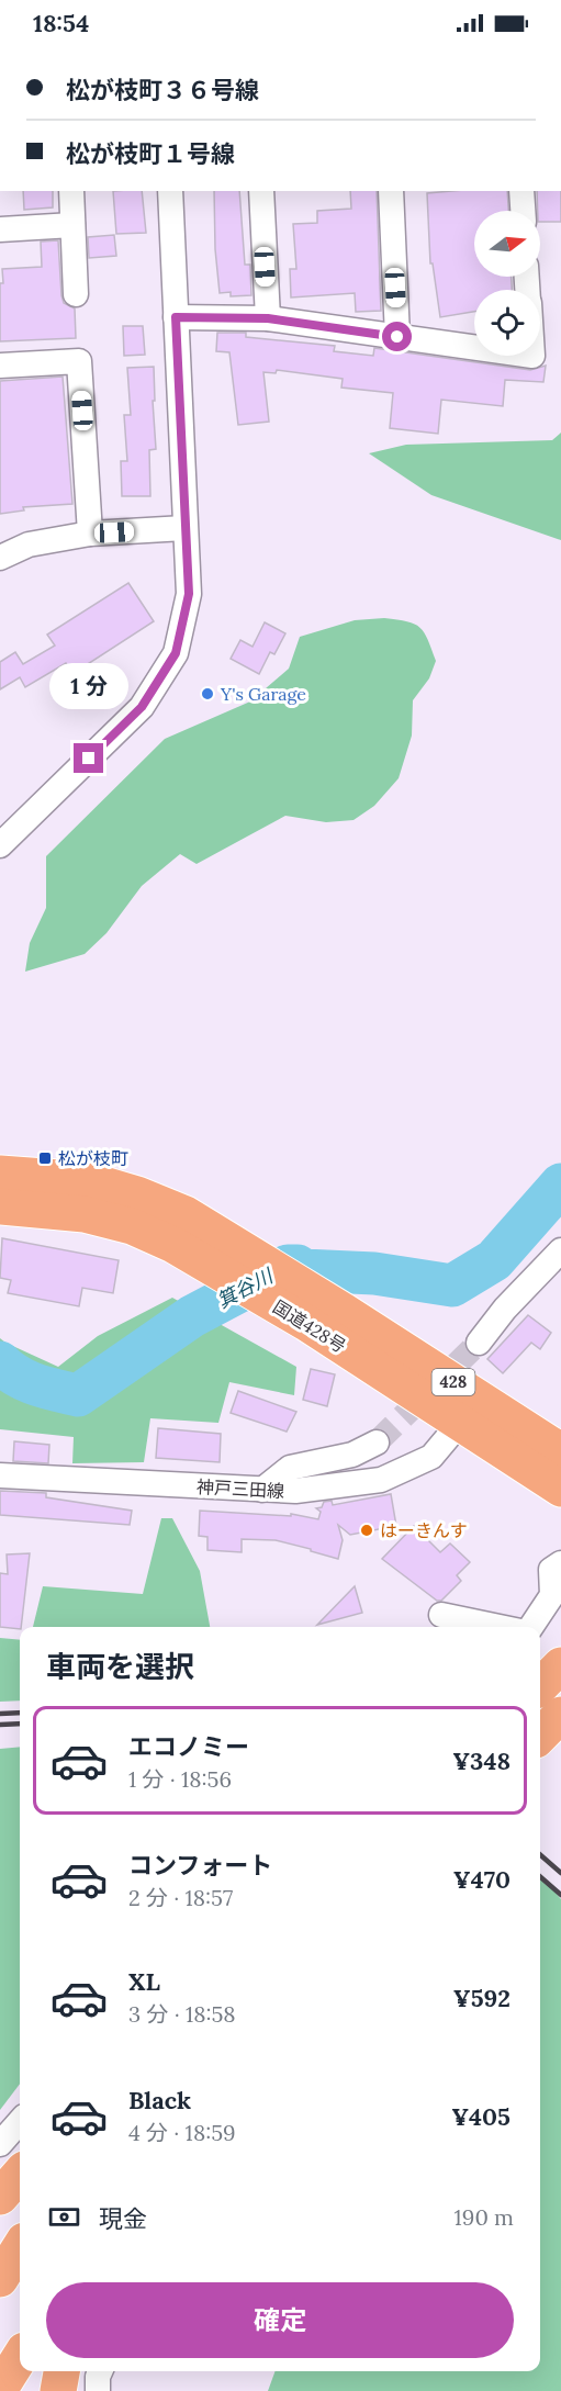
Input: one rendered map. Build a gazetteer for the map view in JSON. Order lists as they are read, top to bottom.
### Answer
{
  "streets": {
    "highway": ["国道428号", "428"],
    "street": ["神戸三田線"]
  },
  "crossings": [
    ["国道428号", "神戸三田線"]
  ],
  "water": ["箕谷川"],
  "places": {
    "other": ["Y's Garage", "はーきんす"],
    "transit": ["松が枝町"]
  },
  "north": "right",
  "page": {
    "status": "18:54",
    "banner": ["松が枝町３６号線", "松が枝町１号線"],
    "bubble": "1 分",
    "heading": "車両を選択",
    "list": [
      {
        "name": "エコノミー",
        "note": "1 分 · 18:56",
        "value": "¥348"
      },
      {
        "name": "コンフォート",
        "note": "2 分 · 18:57",
        "value": "¥470"
      },
      {
        "name": "XL",
        "note": "3 分 · 18:58",
        "value": "¥592"
      },
      {
        "name": "Black",
        "note": "4 分 · 18:59",
        "value": "¥405"
      }
    ],
    "pay": ["現金", "190 m"],
    "buttons": "確定"
  }
}
